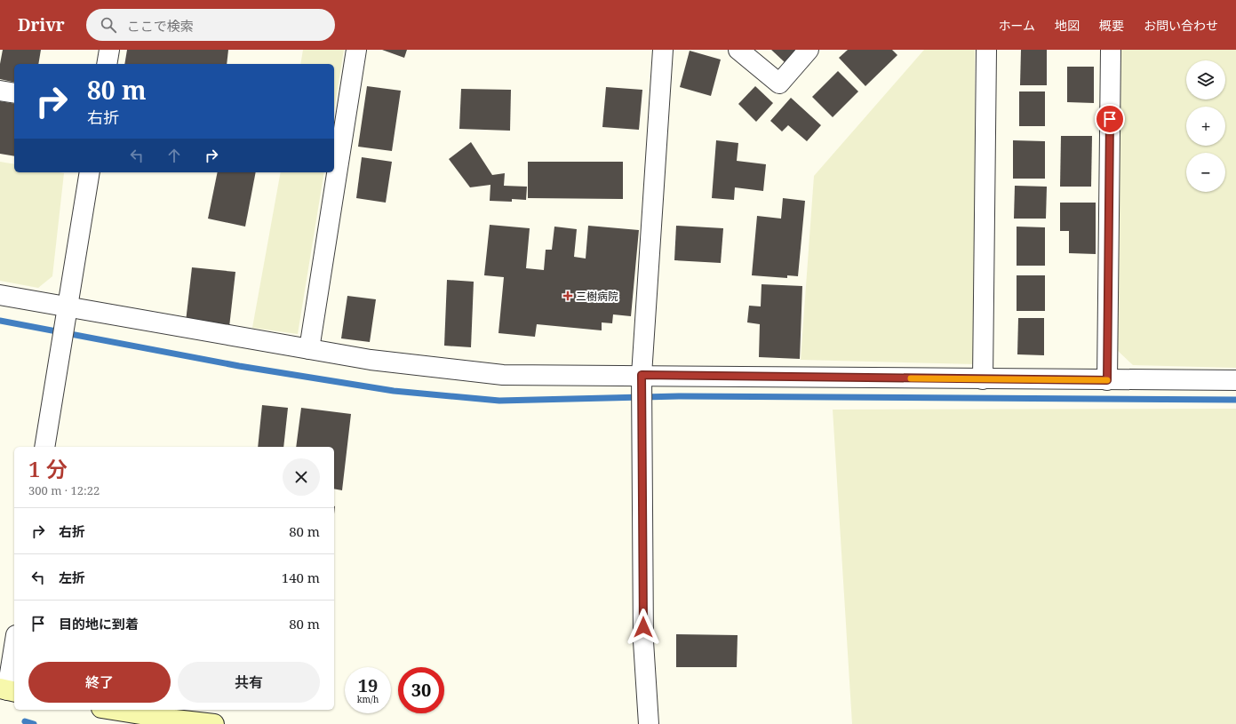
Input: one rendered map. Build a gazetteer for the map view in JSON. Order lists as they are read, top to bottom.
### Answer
{
  "places": {
    "health": ["三樹病院"]
  },
  "page": {
    "header": "Drivr",
    "search": "ここで検索",
    "nav": [
      "ホーム",
      "地図",
      "概要",
      "お問い合わせ"
    ],
    "map_buttons": ["+", "−"],
    "turn": ["80 m", "右折"],
    "heading": ["1 分", "300 m · 12:22"],
    "list": [
      {
        "name": "右折",
        "value": "80 m"
      },
      {
        "name": "左折",
        "value": "140 m"
      },
      {
        "name": "目的地に到着",
        "value": "80 m"
      }
    ],
    "buttons": ["終了", "共有"],
    "speed": "19 km/h",
    "limit": "30"
  }
}
